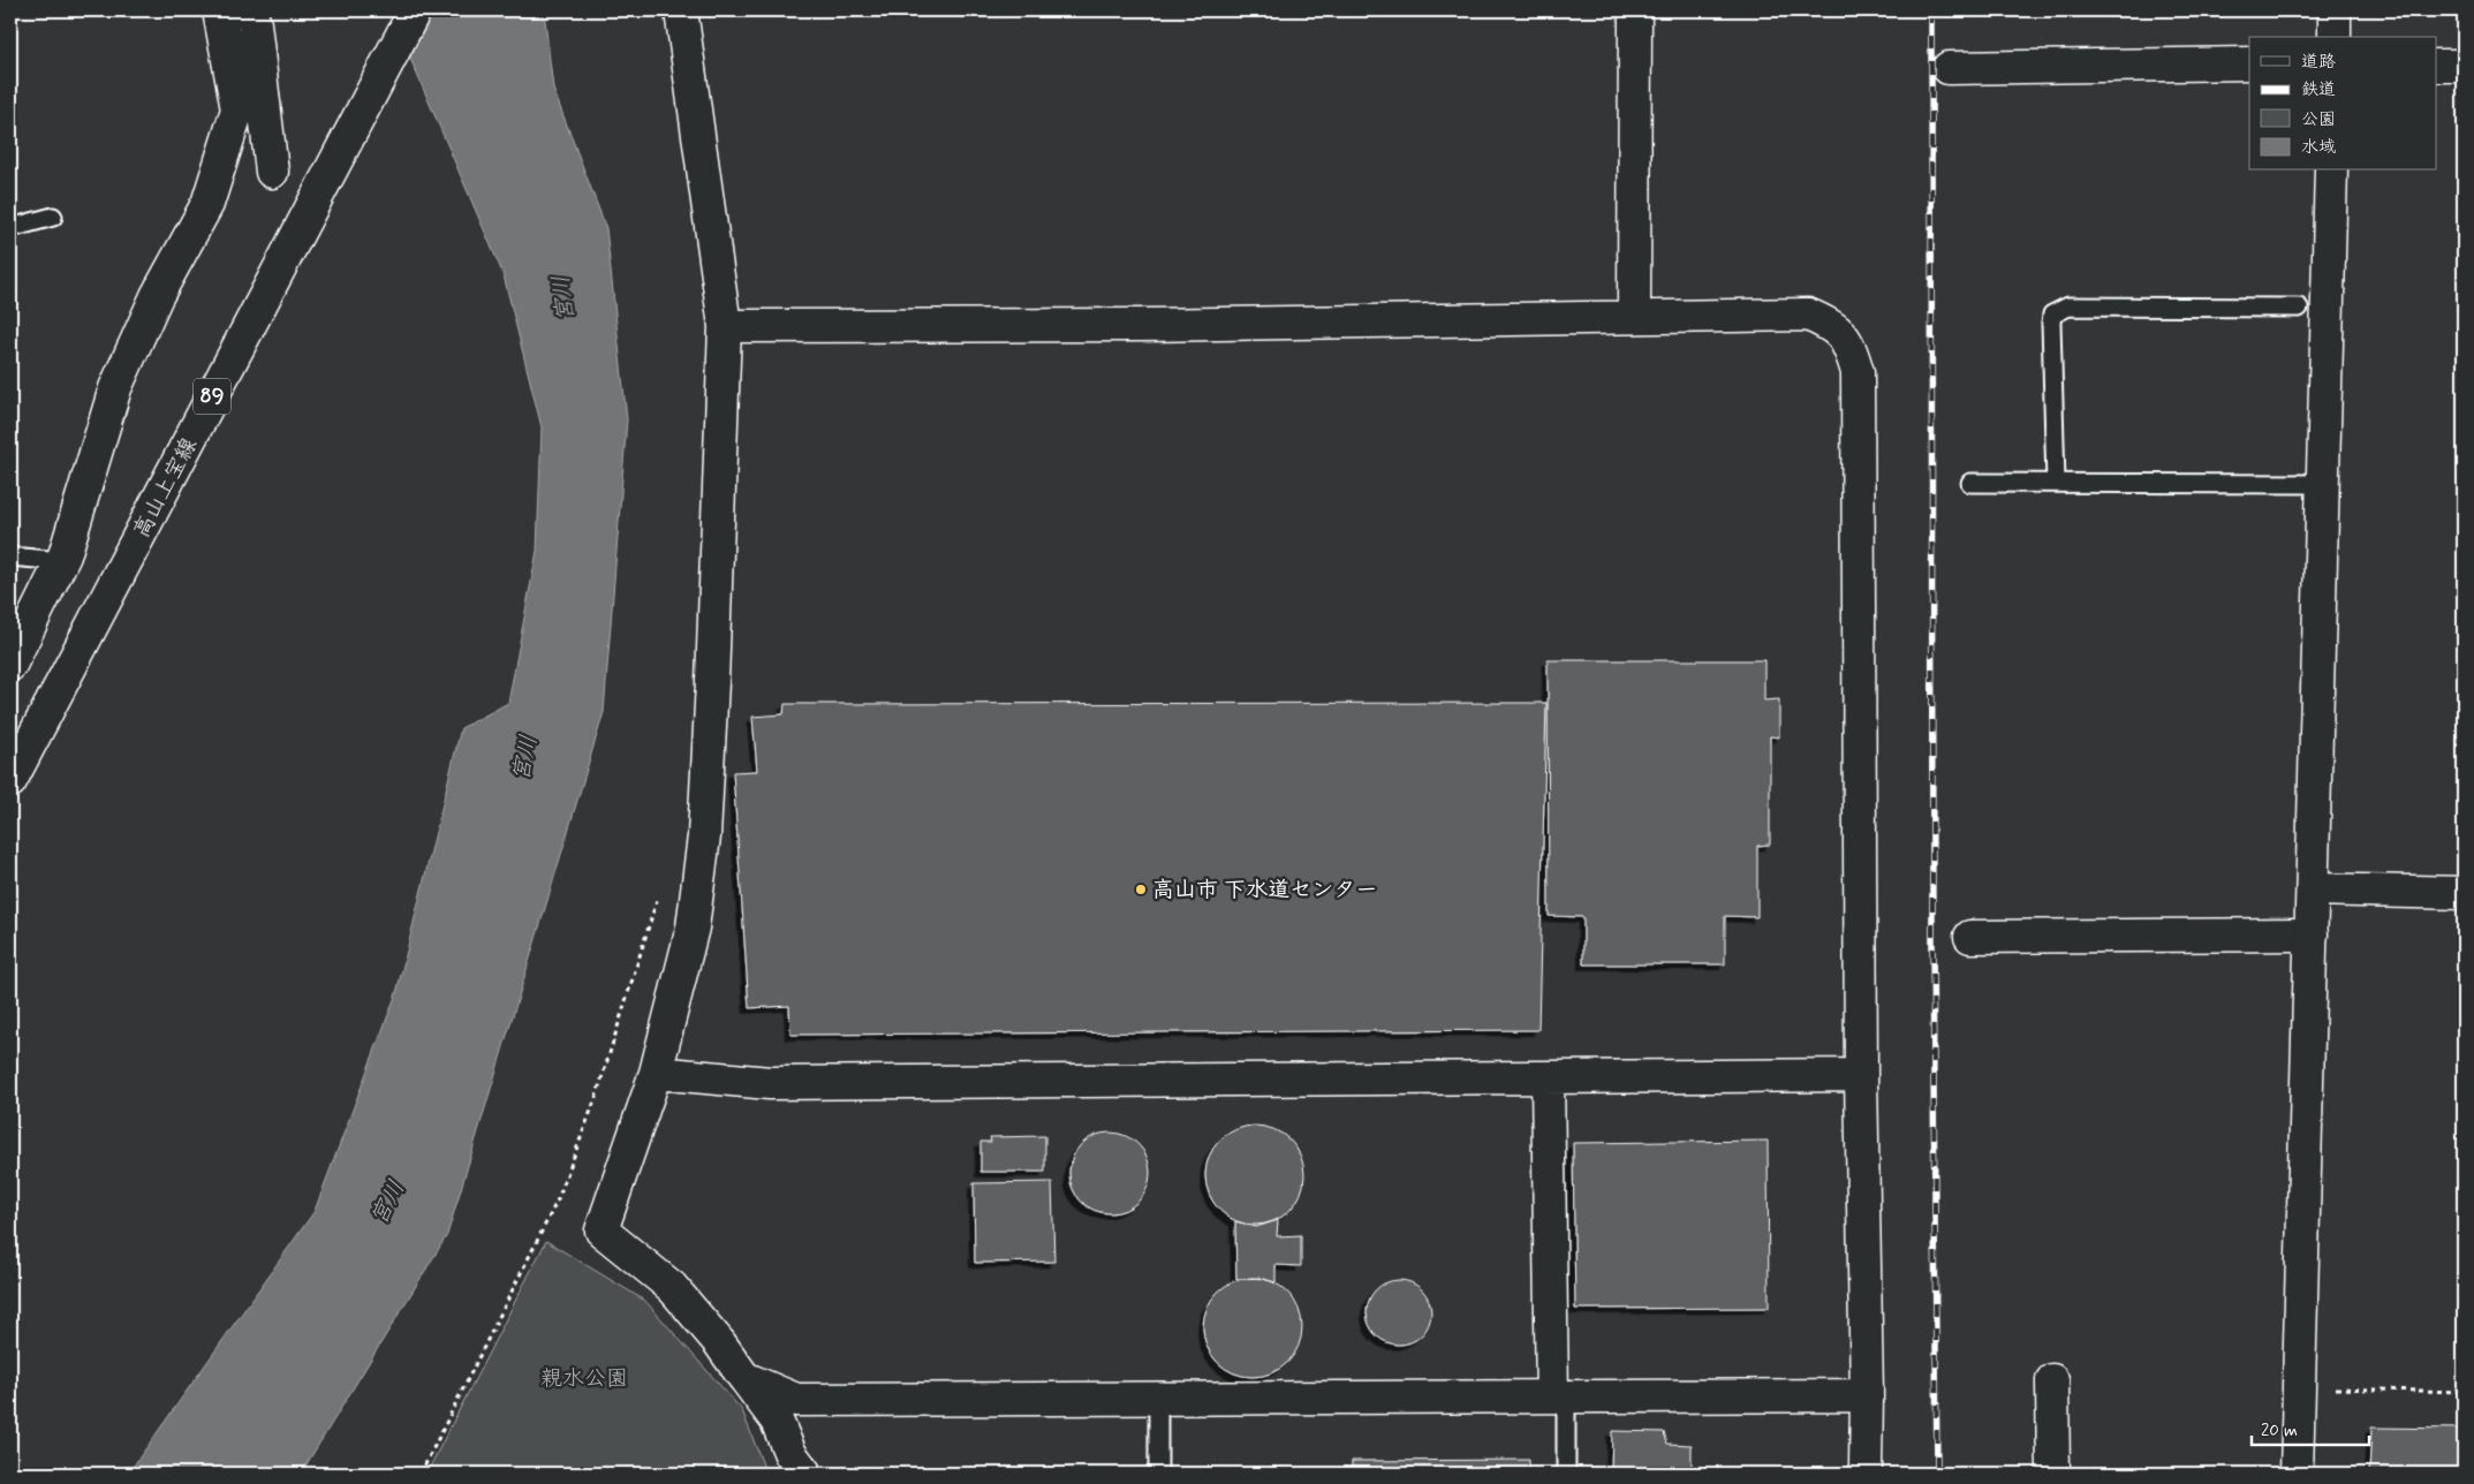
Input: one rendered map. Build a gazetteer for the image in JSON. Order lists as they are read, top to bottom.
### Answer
{
  "streets": {
    "street": ["89", "高山上宝線"]
  },
  "water": ["宮川"],
  "parks": ["親水公園"],
  "places": ["高山市 下水道センター"],
  "legend": [
    "道路",
    "鉄道",
    "公園",
    "水域"
  ],
  "scale_bar": "20 m"
}
